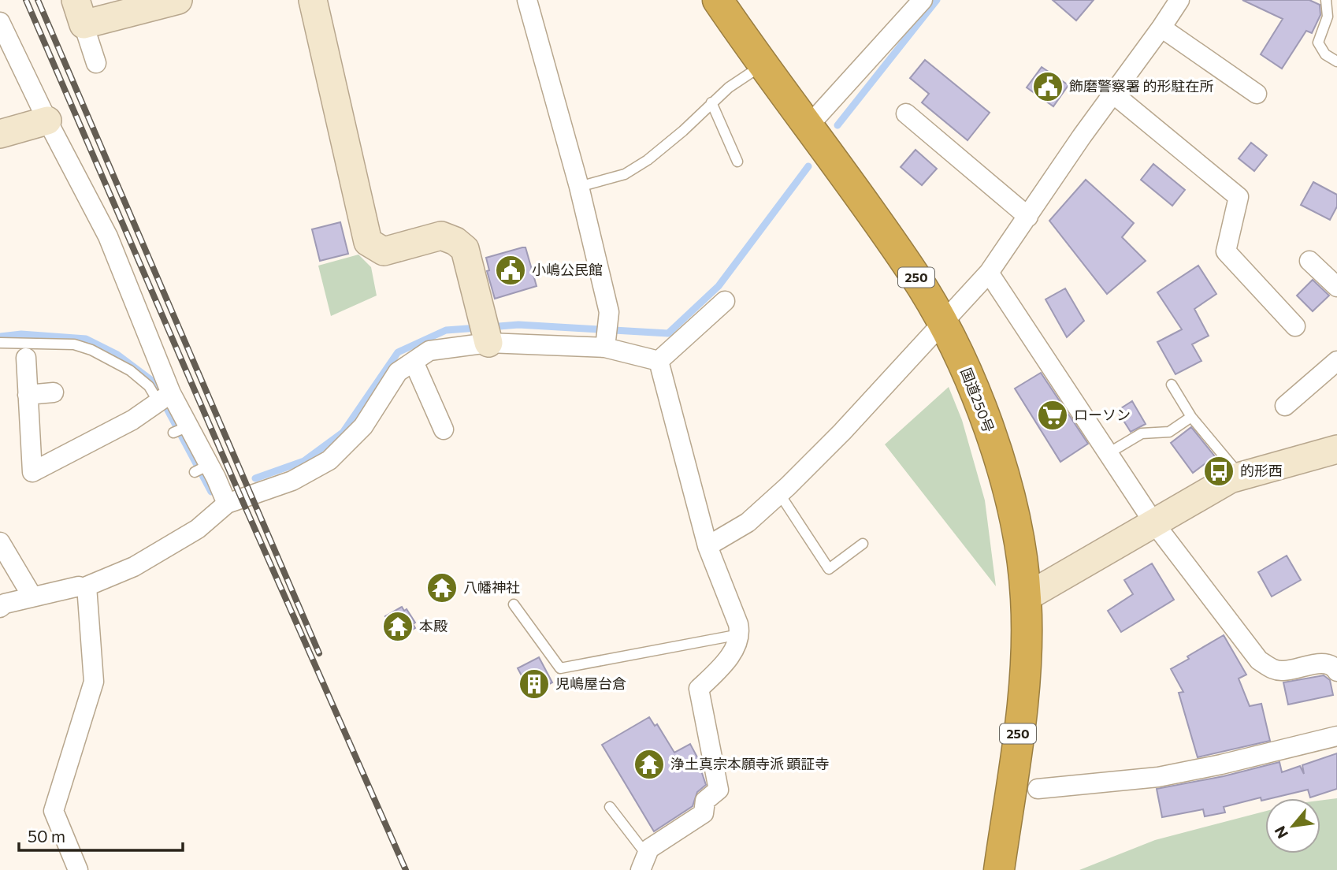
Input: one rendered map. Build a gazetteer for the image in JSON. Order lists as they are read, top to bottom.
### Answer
{
  "streets": {
    "highway": ["250", "国道250号"]
  },
  "places": {
    "public building": ["飾磨警察署 的形駐在所", "小嶋公民館"],
    "supermarket": ["ローソン"],
    "bus stop": ["的形西"],
    "temple": ["八幡神社", "本殿", "浄土真宗本願寺派 顕証寺"],
    "building": ["児嶋屋台倉"]
  },
  "scale_bar": "50 m",
  "north": "bottom left"
}
